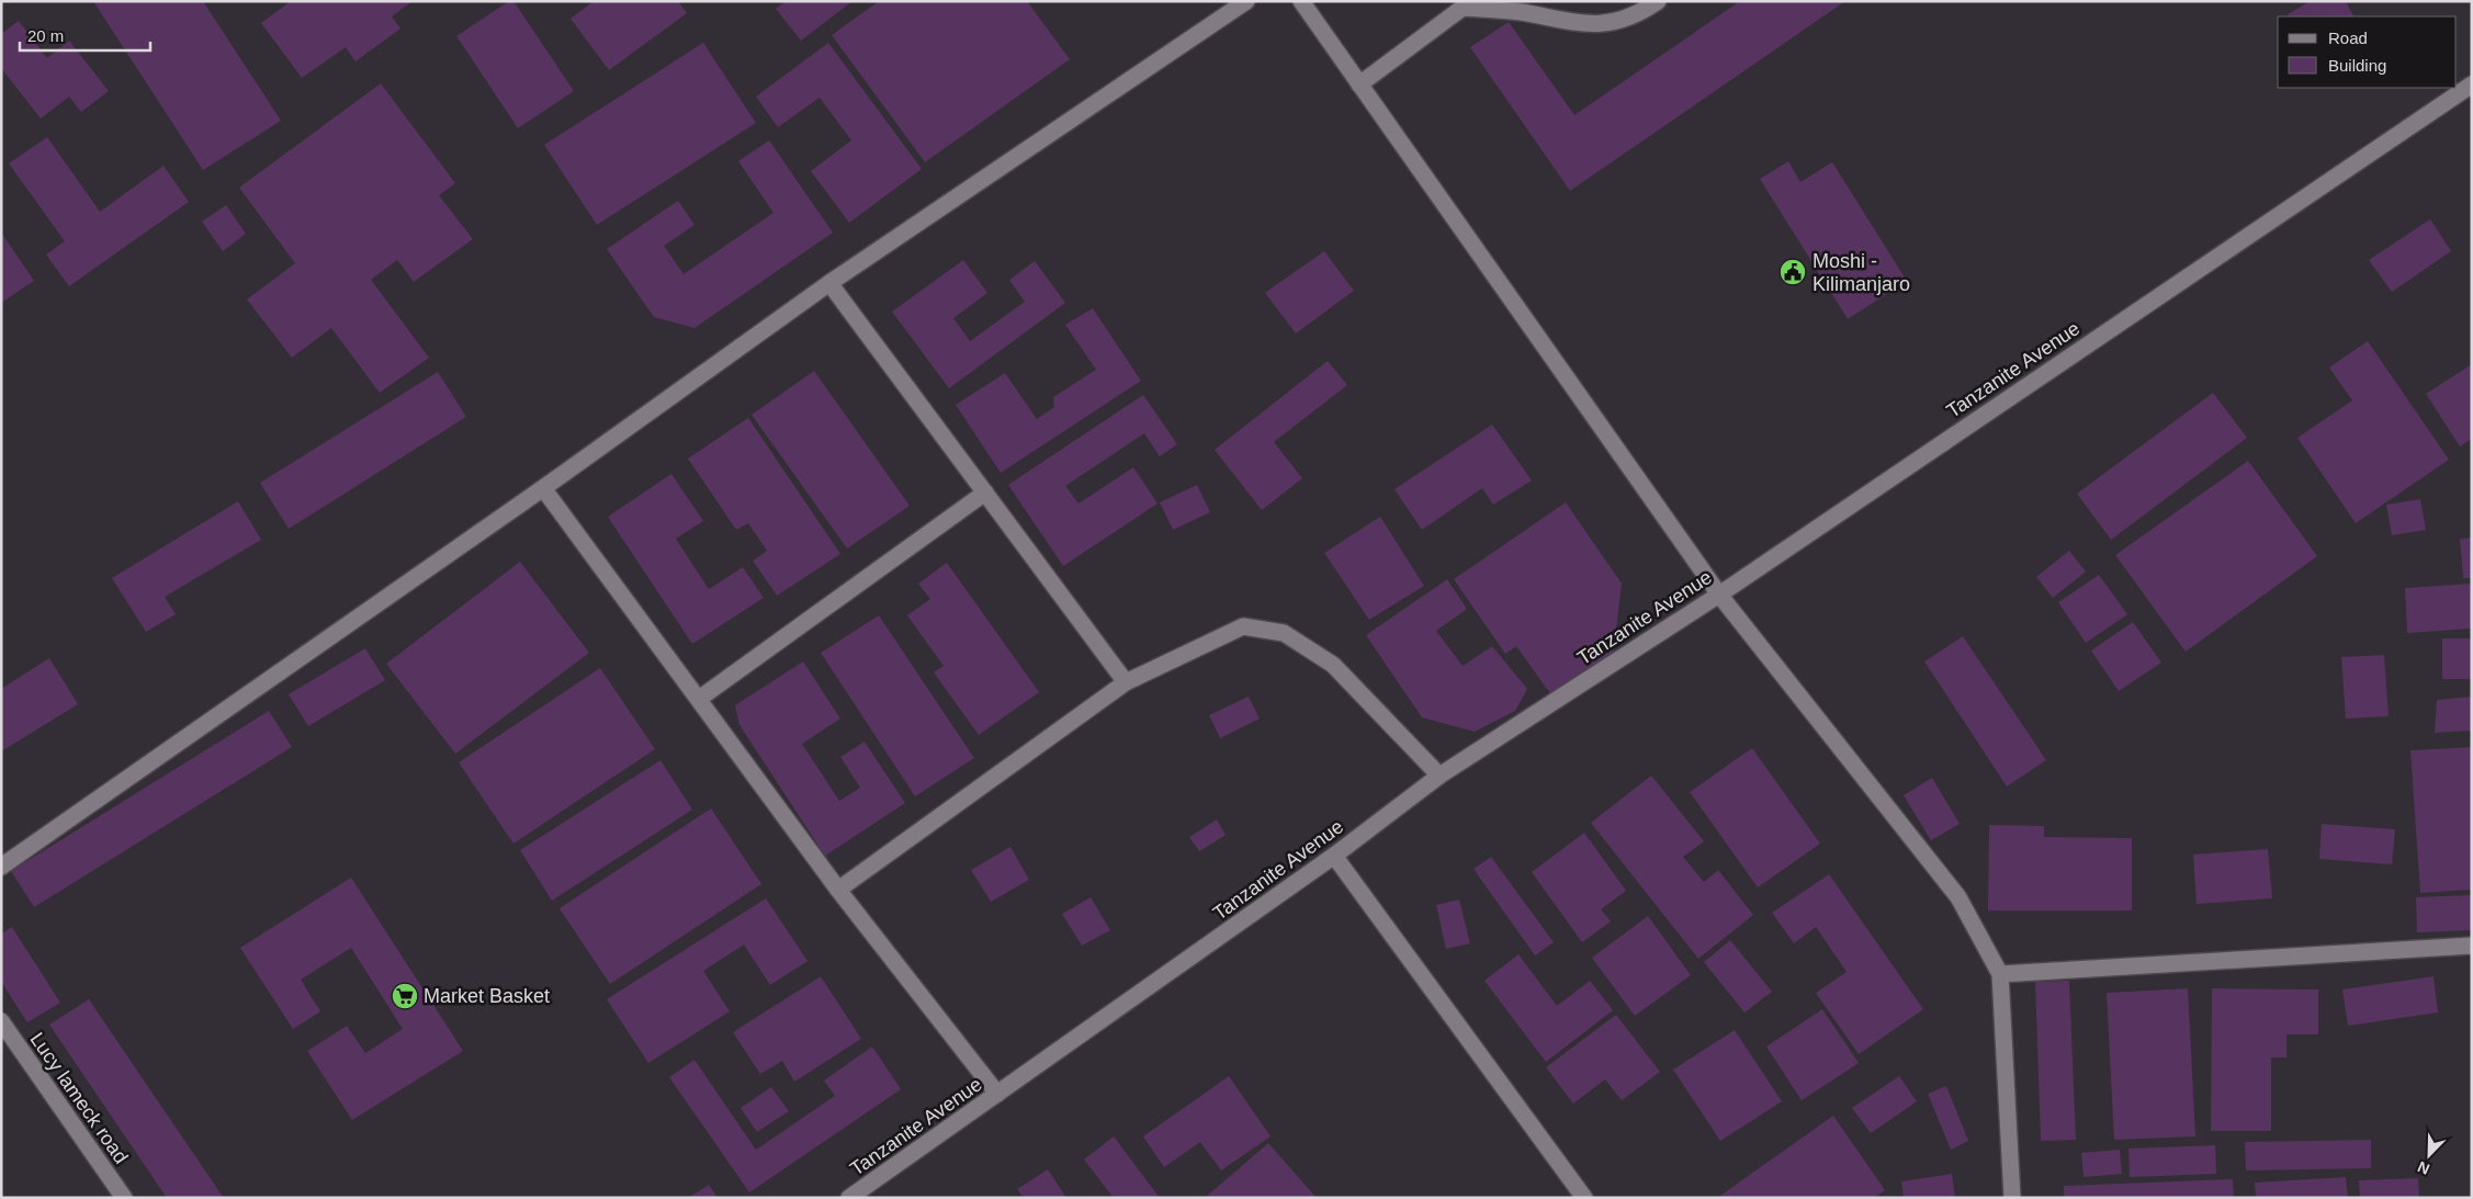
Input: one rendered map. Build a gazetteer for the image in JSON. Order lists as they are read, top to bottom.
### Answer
{
  "streets": {
    "street": ["Tanzanite Avenue", "Lucy lameck road"]
  },
  "places": {
    "public building": ["Moshi - Kilimanjaro"],
    "supermarket": ["Market Basket"]
  },
  "legend": ["Road", "Building"],
  "scale_bar": "20 m",
  "north": "bottom left"
}
